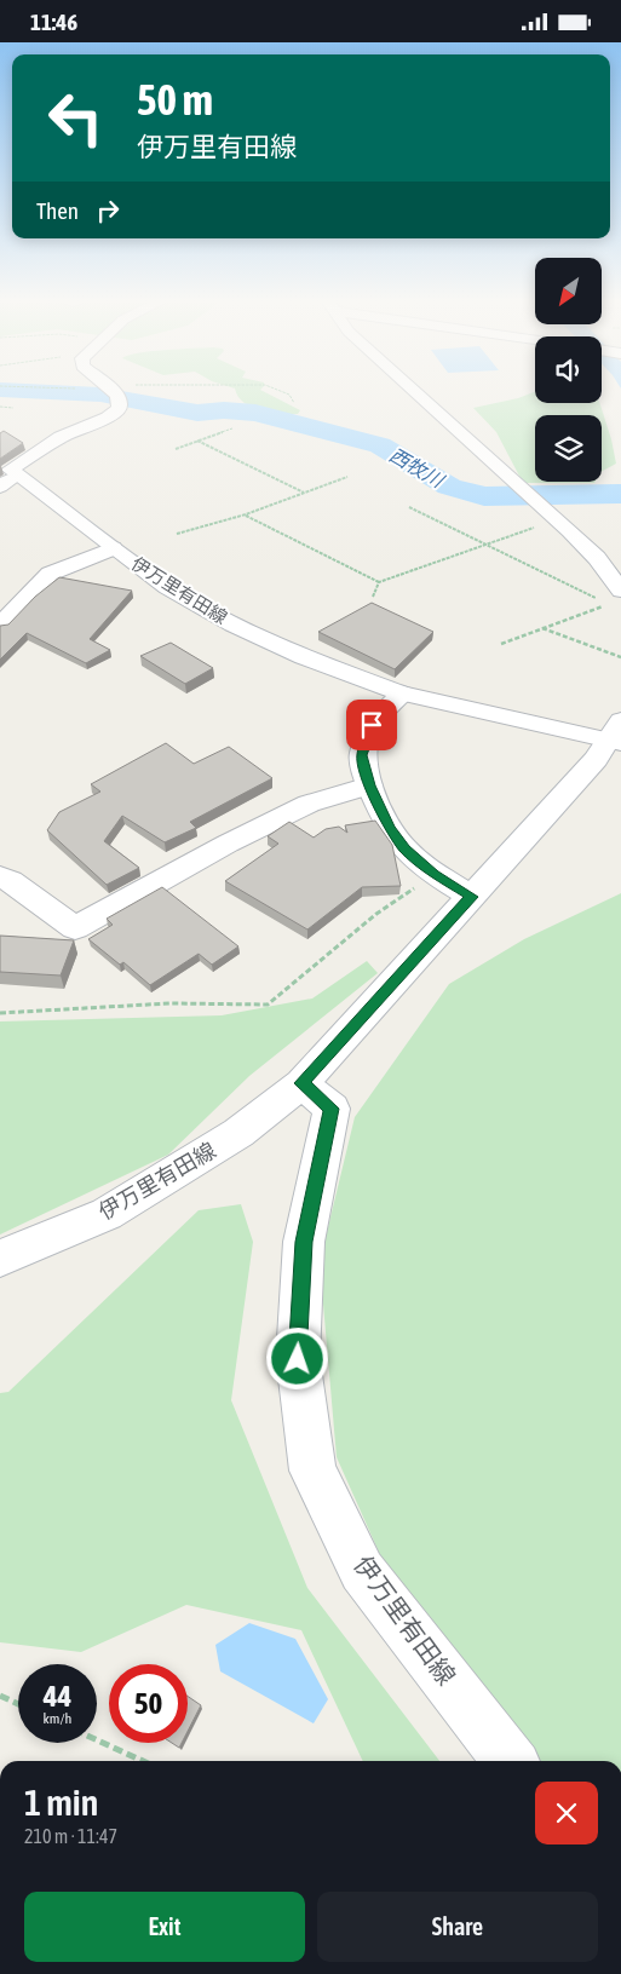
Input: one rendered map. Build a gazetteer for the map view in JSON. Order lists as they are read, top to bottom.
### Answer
{
  "streets": {
    "main road": ["伊万里有田線"]
  },
  "water": ["西牧川"],
  "north": "bottom left",
  "page": {
    "status": "11:46",
    "turn": ["50 m", "伊万里有田線"],
    "then": "Then",
    "speed": "44 km/h",
    "limit": "50",
    "heading": ["1 min", "210 m · 11:47"],
    "buttons": ["Exit", "Share"]
  }
}
